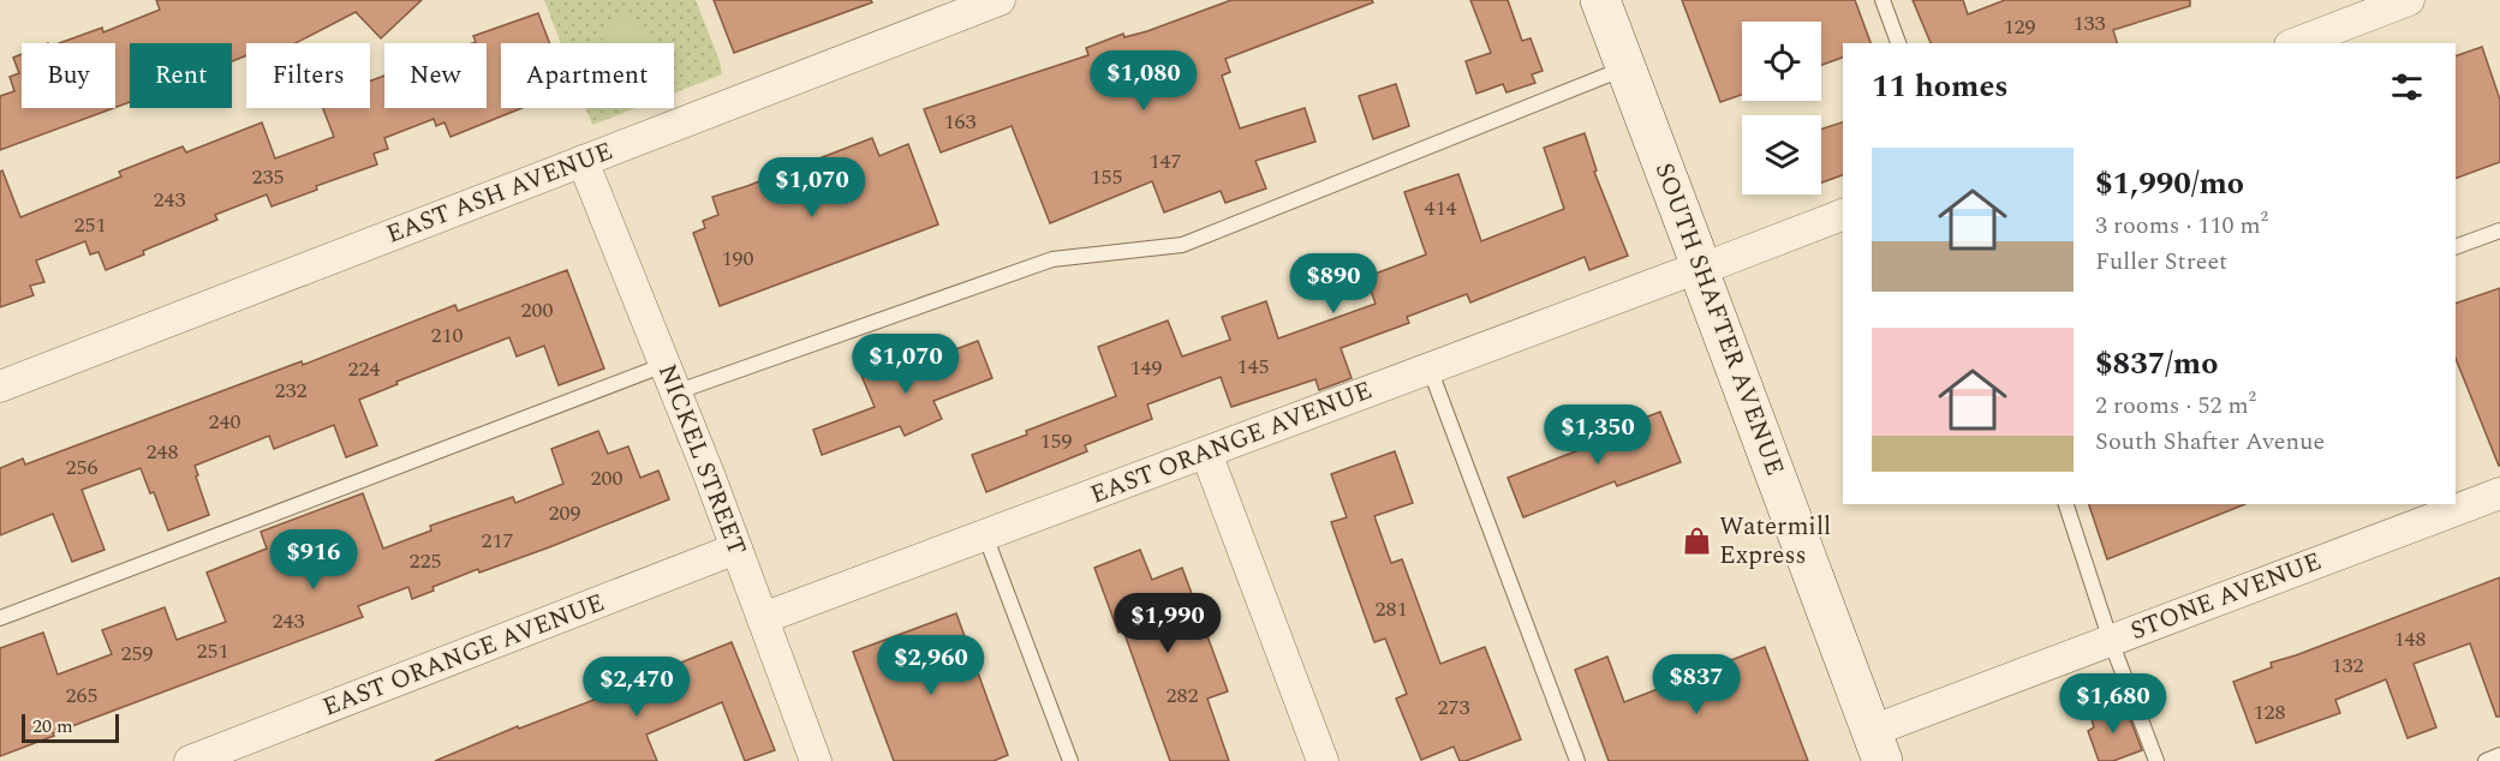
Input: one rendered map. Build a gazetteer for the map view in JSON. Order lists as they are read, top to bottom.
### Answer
{
  "streets": {
    "main road": ["SOUTH SHAFTER AVENUE"],
    "street": [
      "EAST ASH AVENUE",
      "EAST ORANGE AVENUE",
      "NICKEL STREET",
      "STONE AVENUE"
    ]
  },
  "crossings": [
    ["EAST ASH AVENUE", "NICKEL STREET"],
    ["SOUTH SHAFTER AVENUE", "EAST ORANGE AVENUE"],
    ["SOUTH SHAFTER AVENUE", "STONE AVENUE"],
    ["EAST ORANGE AVENUE", "NICKEL STREET"]
  ],
  "places": {
    "shop": ["Watermill Express"]
  },
  "house_numbers": [
    "133",
    "129",
    "163",
    "147",
    "235",
    "155",
    "243",
    "414",
    "251",
    "190",
    "200",
    "210",
    "145",
    "149",
    "224",
    "232",
    "240",
    "159",
    "248",
    "256",
    "200",
    "209",
    "217",
    "225",
    "281",
    "243",
    "148",
    "251",
    "259",
    "132",
    "265",
    "282",
    "273",
    "128"
  ],
  "scale_bar": "20 m",
  "page": {
    "chip": [
      "Buy",
      "Rent",
      "Filters",
      "New",
      "Apartment"
    ],
    "heading": "11 homes",
    "price": [
      "$1,080",
      "$1,070",
      "$890",
      "$1,070",
      "$1,350",
      "$916",
      "$1,990",
      "$2,960",
      "$837",
      "$2,470",
      "$1,680"
    ],
    "list": [
      {
        "name": "$1,990/mo",
        "note": "3 rooms · 110 m² · Fuller Street"
      },
      {
        "name": "$837/mo",
        "note": "2 rooms · 52 m² · South Shafter Avenue"
      }
    ],
    "scale": "20 m"
  }
}
